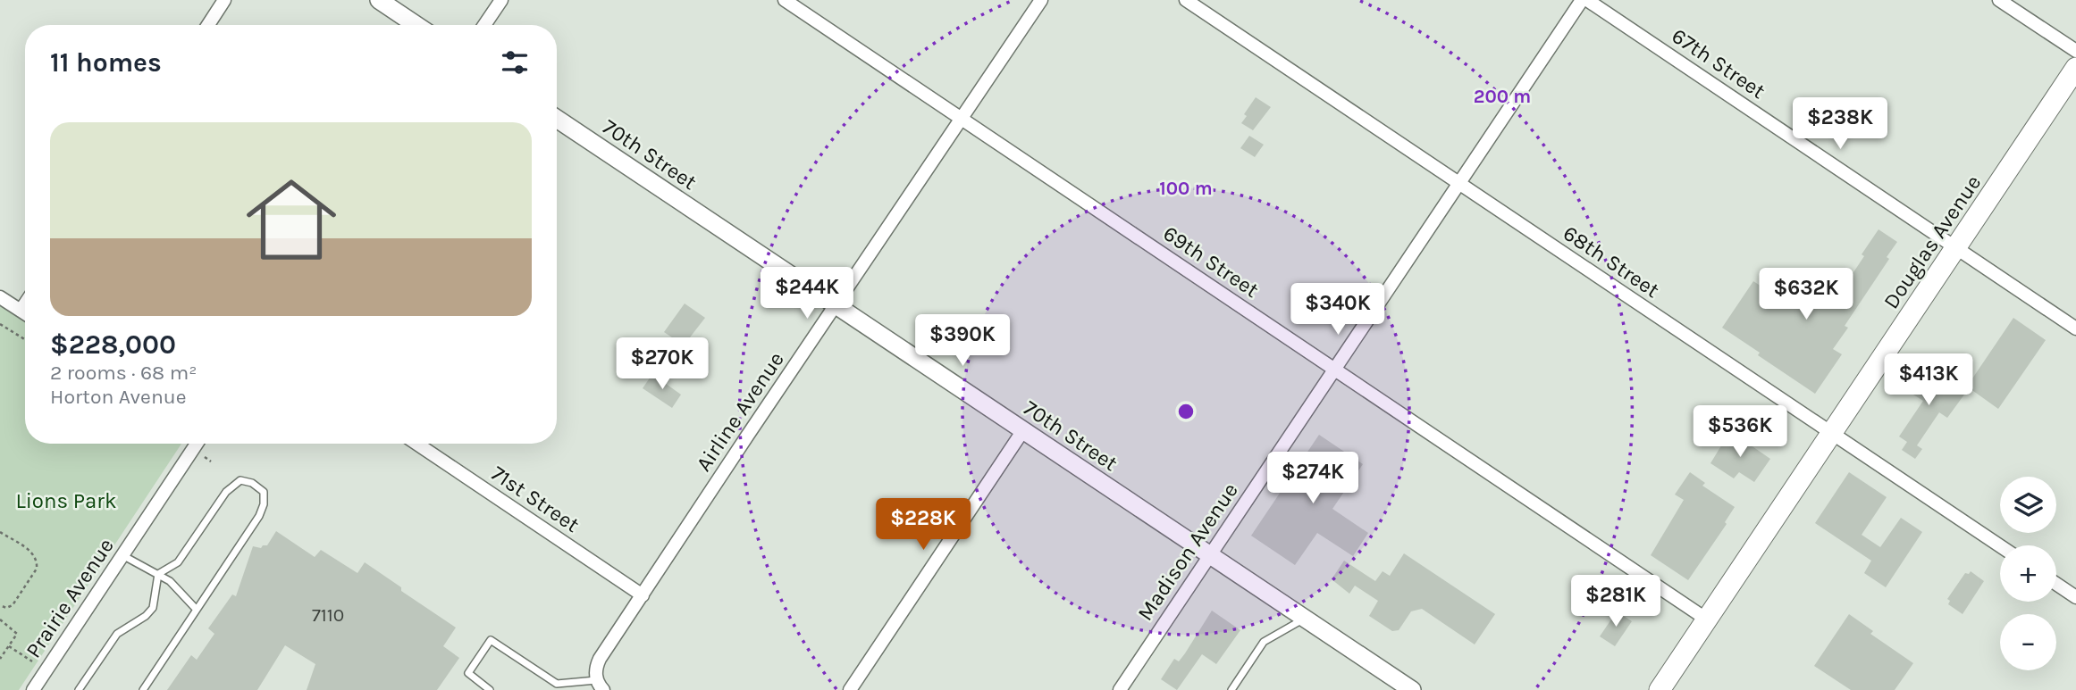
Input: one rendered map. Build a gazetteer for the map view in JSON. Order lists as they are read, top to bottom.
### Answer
{
  "streets": {
    "main road": ["70th Street", "Douglas Avenue"],
    "street": [
      "67th Street",
      "69th Street",
      "68th Street",
      "Airline Avenue",
      "71st Street",
      "Madison Avenue",
      "Prairie Avenue"
    ]
  },
  "crossings": [
    ["67th Street", "Douglas Avenue"],
    ["70th Street", "Airline Avenue"],
    ["70th Street", "Madison Avenue"],
    ["Douglas Avenue", "69th Street"],
    ["Douglas Avenue", "68th Street"],
    ["69th Street", "Airline Avenue"],
    ["69th Street", "Madison Avenue"],
    ["68th Street", "Madison Avenue"],
    ["Airline Avenue", "71st Street"]
  ],
  "parks": ["Lions Park"],
  "house_numbers": ["7110"],
  "page": {
    "heading": "11 homes",
    "price": [
      "$238K",
      "$244K",
      "$632K",
      "$340K",
      "$390K",
      "$270K",
      "$413K",
      "$536K",
      "$274K",
      "$228K",
      "$281K"
    ],
    "list": [
      {
        "name": "$228,000",
        "note": "2 rooms · 68 m² · Horton Avenue"
      }
    ],
    "map_buttons": ["+", "−"]
  },
  "rings": ["200 m", "100 m"]
}
